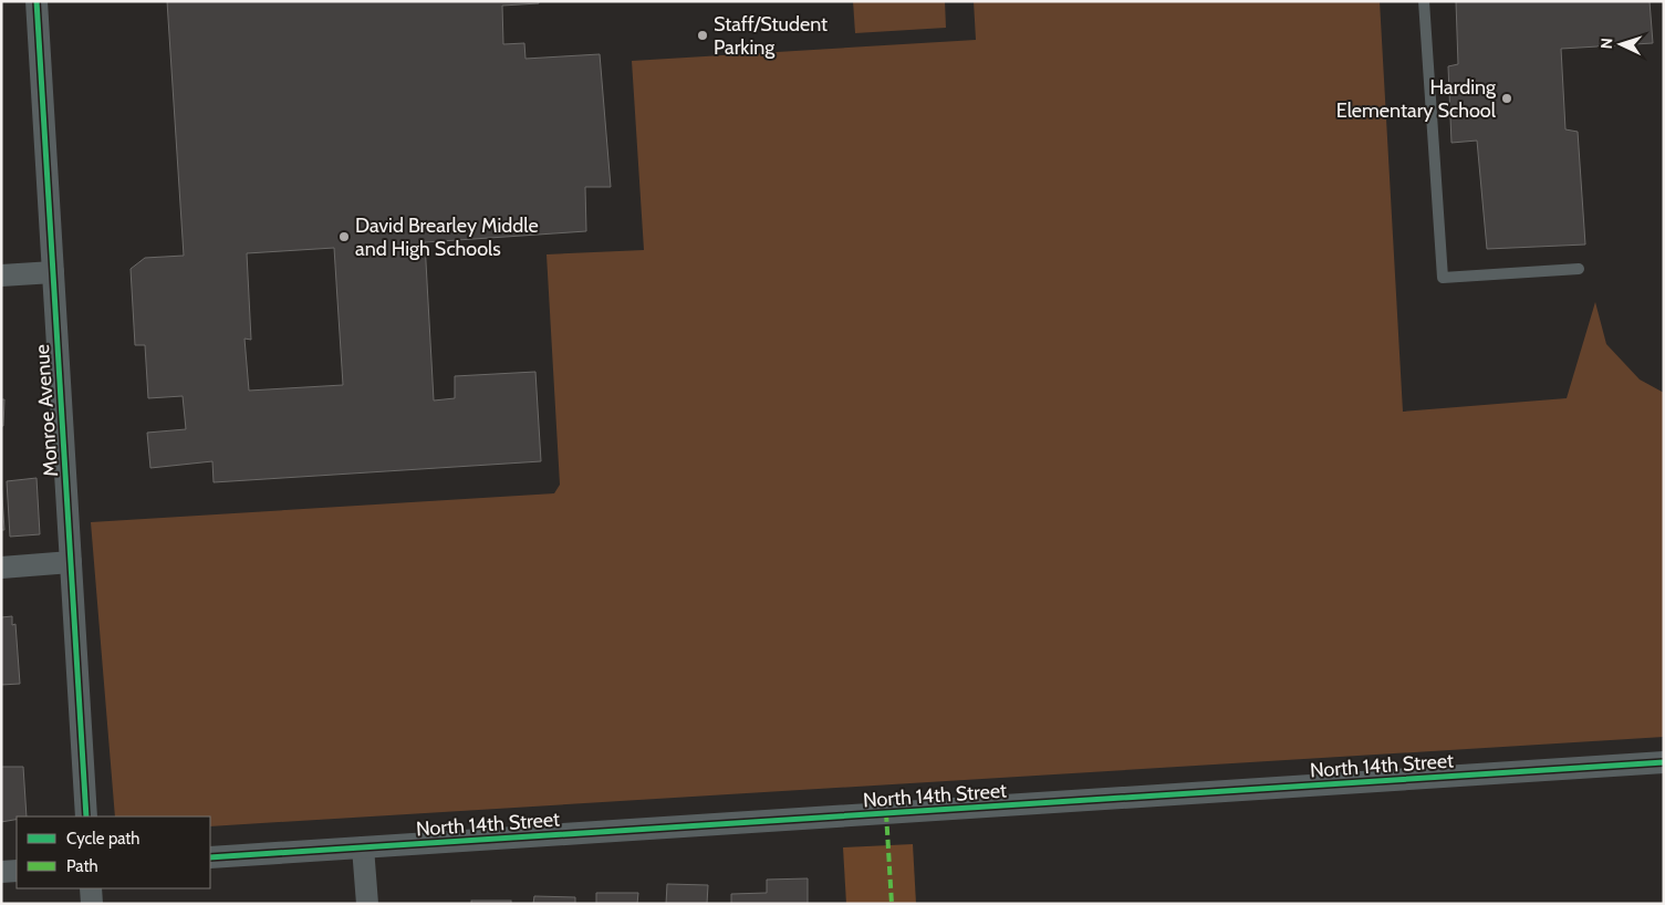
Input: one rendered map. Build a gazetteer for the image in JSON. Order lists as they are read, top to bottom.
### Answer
{
  "streets": {
    "street": ["Monroe Avenue", "North 14th Street"]
  },
  "places": ["Staff/Student Parking", "Harding Elementary School", "David Brearley Middle and High Schools"],
  "legend": ["Cycle path", "Path"],
  "north": "left"
}
